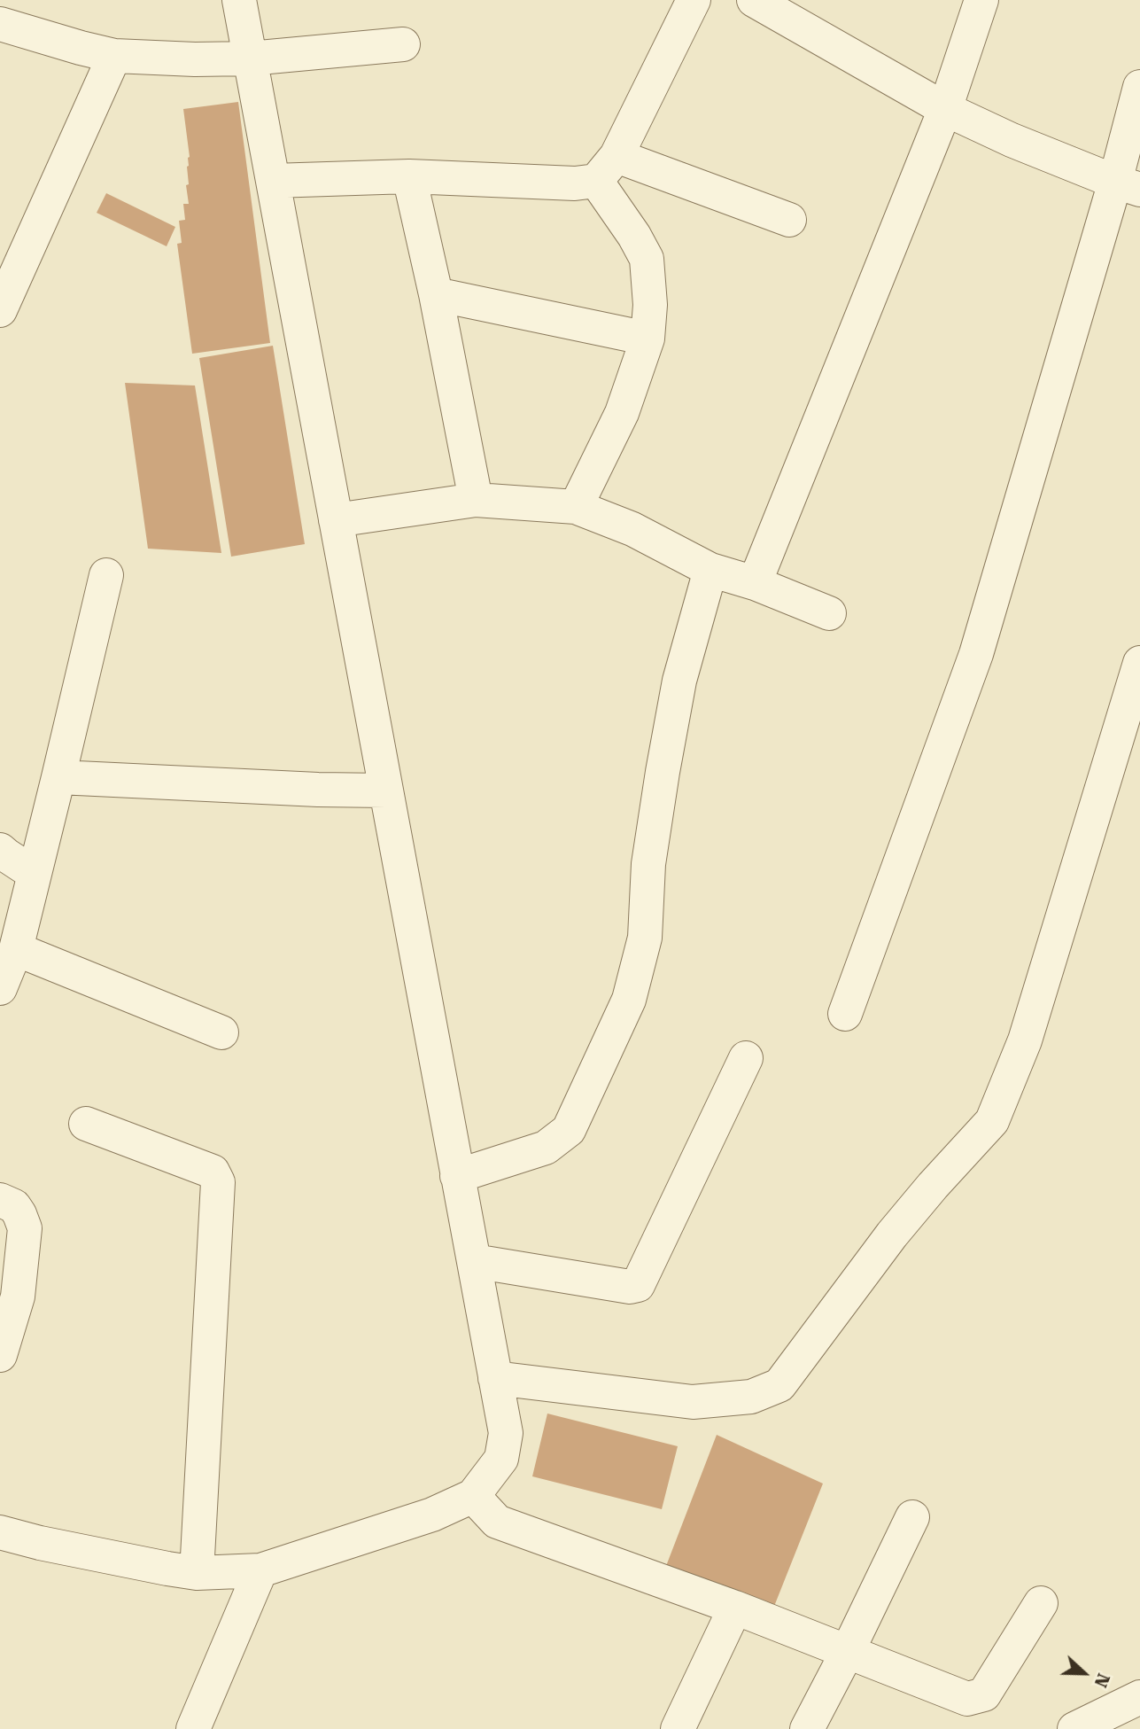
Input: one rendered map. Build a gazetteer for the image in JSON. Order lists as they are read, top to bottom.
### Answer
{
  "north": "right"
}
